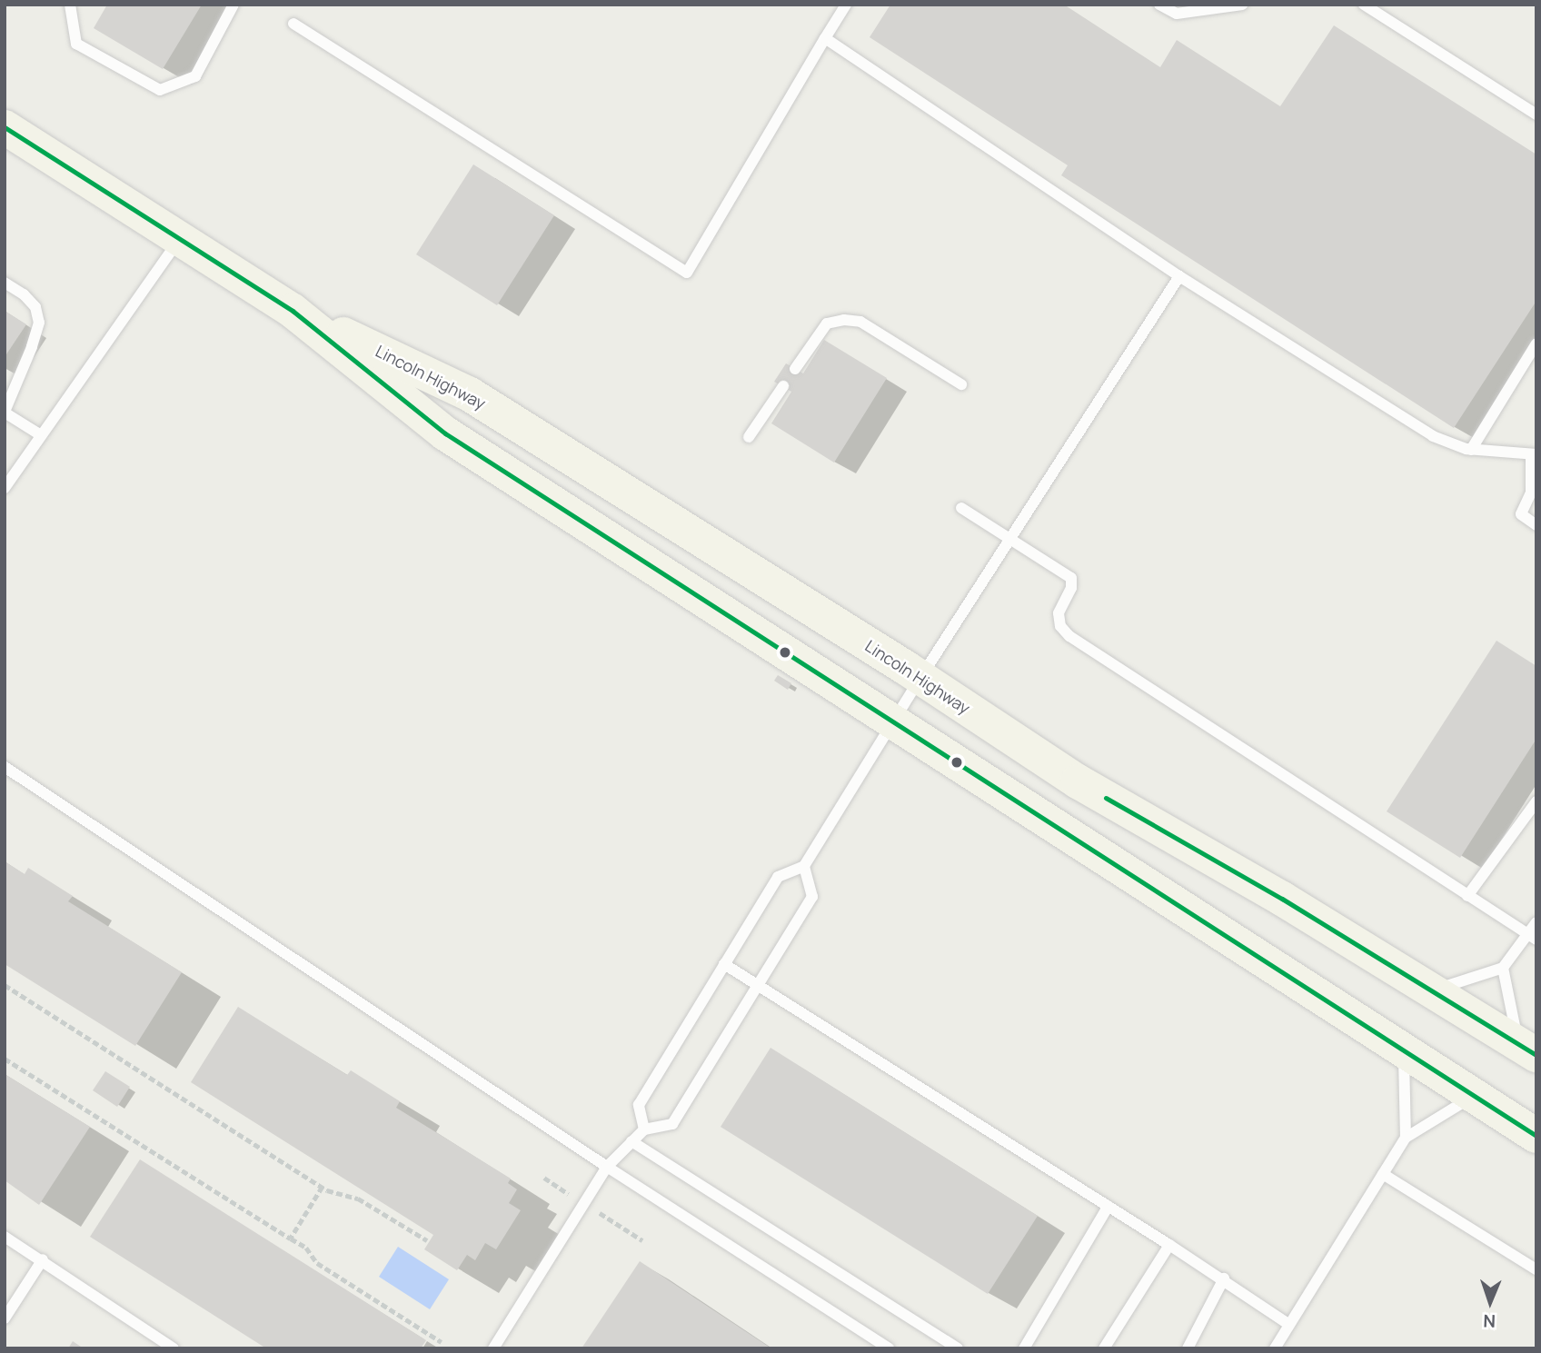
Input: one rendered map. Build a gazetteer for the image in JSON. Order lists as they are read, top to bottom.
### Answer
{
  "streets": {
    "main road": ["Lincoln Highway"]
  },
  "north": "bottom"
}
